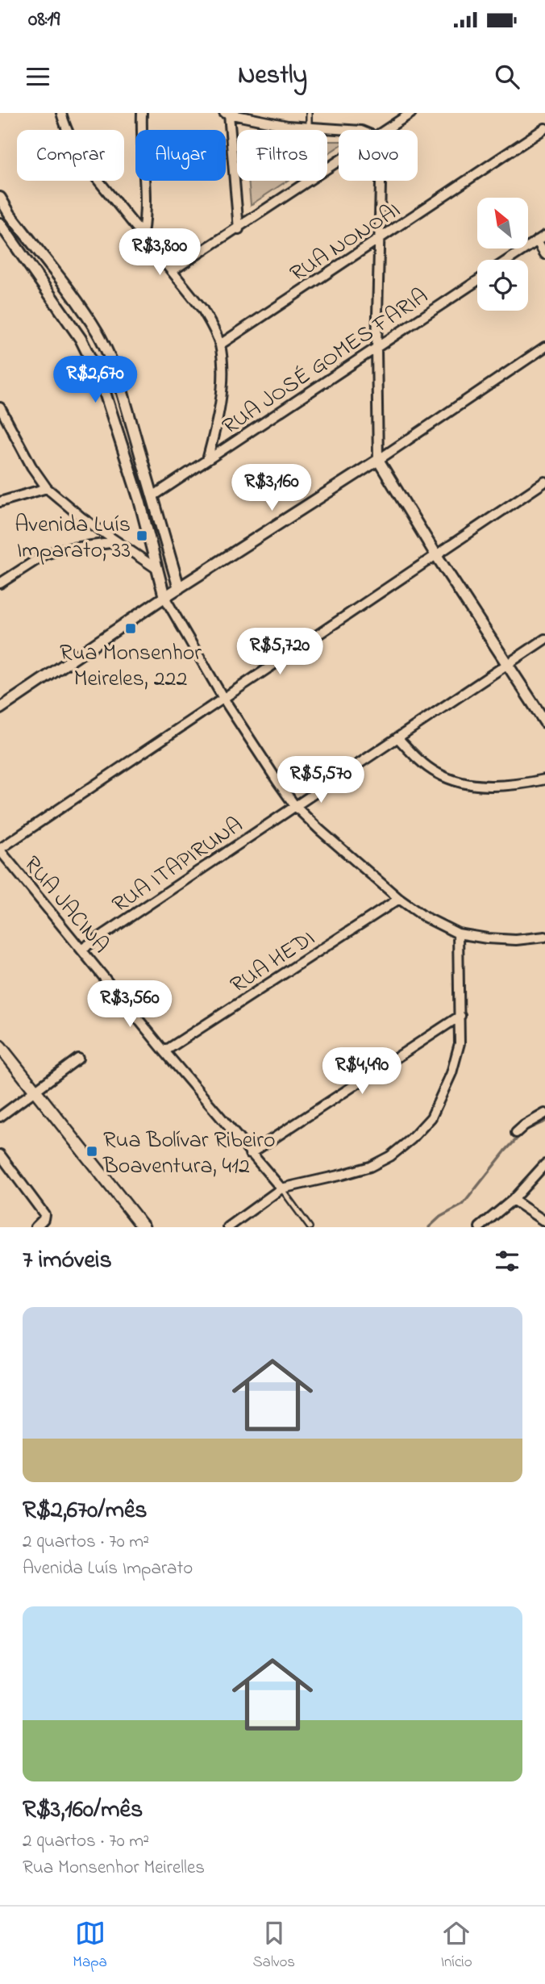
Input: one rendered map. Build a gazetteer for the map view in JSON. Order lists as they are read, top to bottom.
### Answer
{
  "streets": {
    "street": [
      "RUA NONOAI",
      "RUA JOSÉ GOMES FARIA",
      "RUA ITAPIRUNA",
      "RUA JACINA",
      "RUA HEDI"
    ]
  },
  "crossings": [
    ["RUA ITAPIRUNA", "RUA JACINA"],
    ["RUA JACINA", "RUA HEDI"]
  ],
  "places": {
    "transit": ["Avenida Luís Imparato, 33", "Rua Monsenhor Meireles, 222", "Rua Bolívar Ribeiro Boaventura, 412"]
  },
  "north": "top left",
  "page": {
    "status": "08:19",
    "header": "Nestly",
    "chip": [
      "Comprar",
      "Alugar",
      "Filtros",
      "Novo"
    ],
    "price": [
      "R$3,800",
      "R$2,670",
      "R$3,160",
      "R$5,720",
      "R$5,570",
      "R$3,560",
      "R$4,490"
    ],
    "heading": "7 imóveis",
    "list": [
      {
        "name": "R$2,670/mês",
        "note": "2 quartos · 70 m² · Avenida Luís Imparato"
      },
      {
        "name": "R$3,160/mês",
        "note": "2 quartos · 70 m² · Rua Monsenhor Meirelles"
      }
    ],
    "tabs": ["Mapa", "Salvos", "Início"]
  }
}
